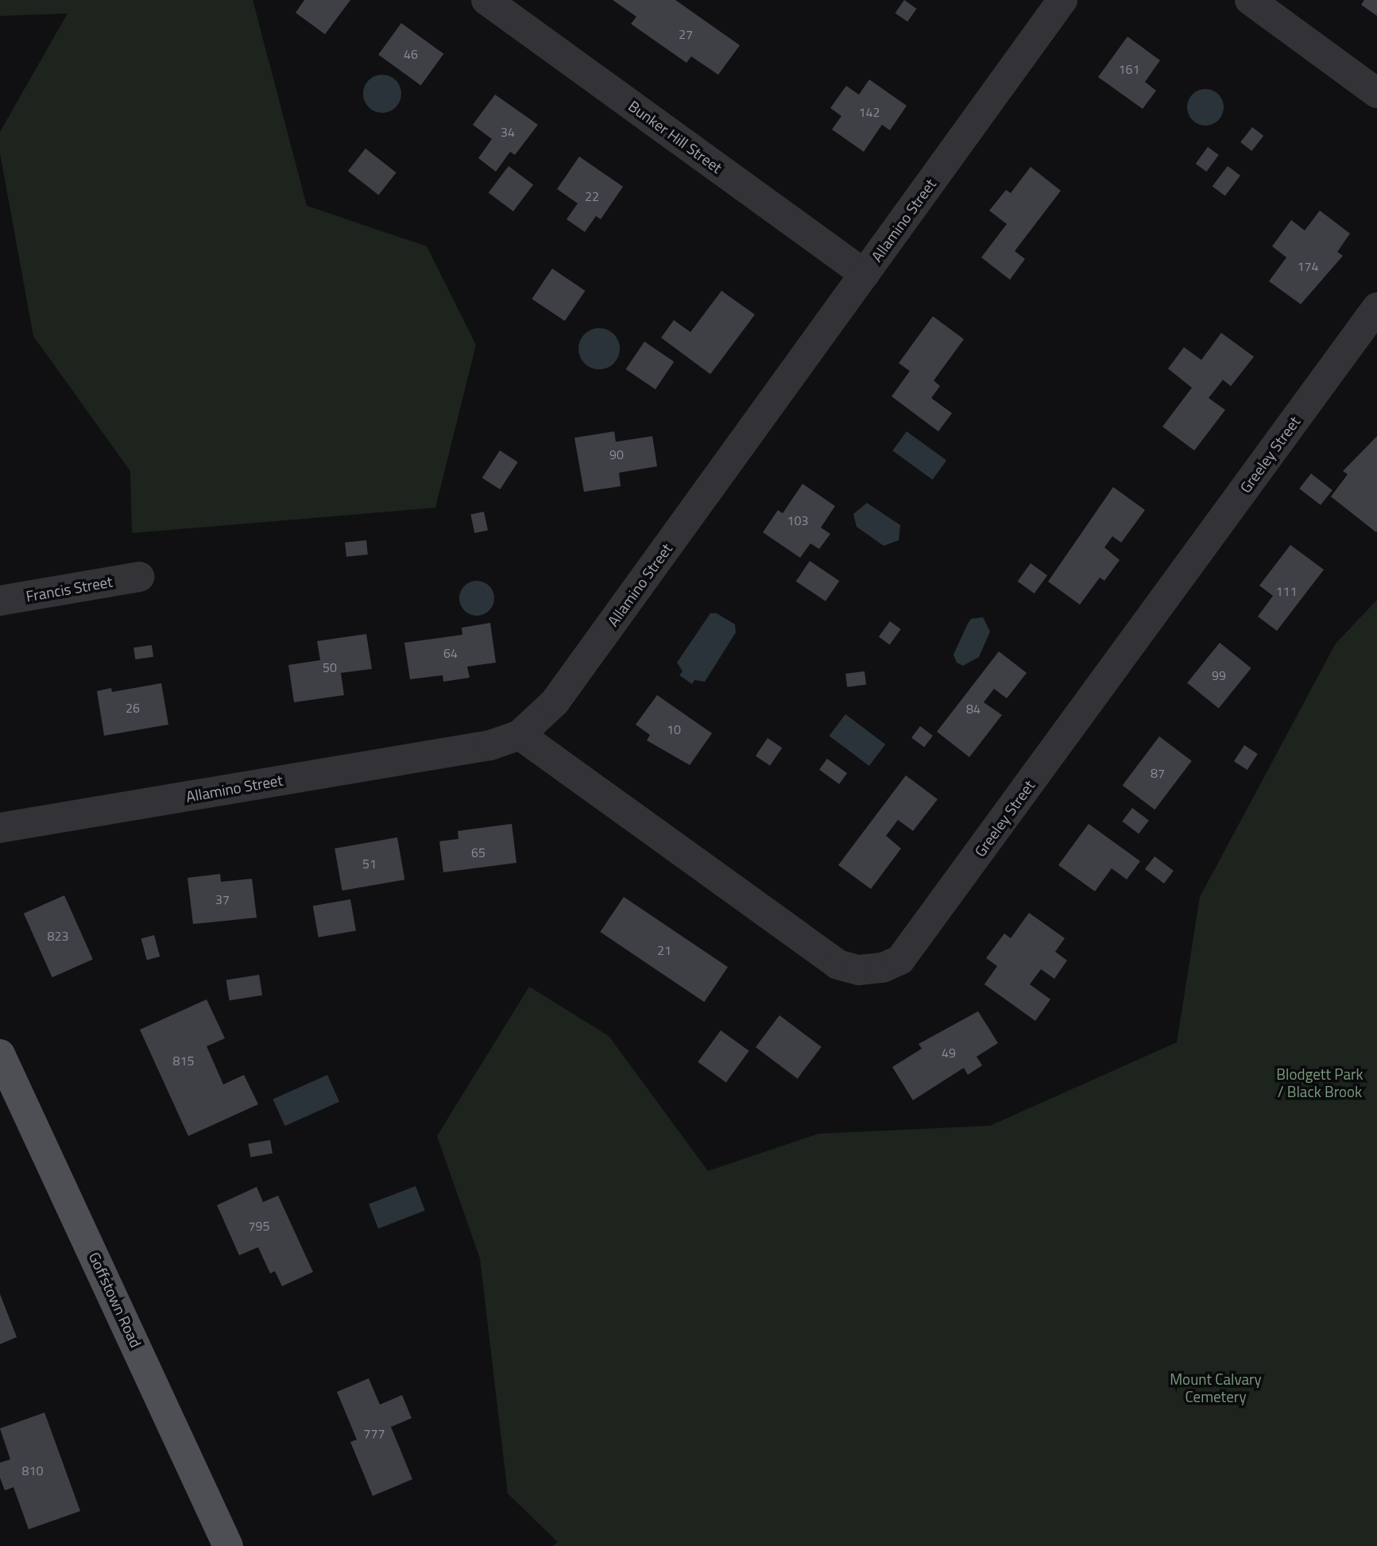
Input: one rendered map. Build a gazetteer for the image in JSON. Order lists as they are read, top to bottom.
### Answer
{
  "streets": {
    "main road": ["Goffstown Road"],
    "street": [
      "Bunker Hill Street",
      "Allamino Street",
      "Greeley Street",
      "Francis Street"
    ]
  },
  "crossings": [
    ["Bunker Hill Street", "Allamino Street"],
    ["Allamino Street", "Greeley Street"]
  ],
  "parks": ["Blodgett Park / Black Brook", "Mount Calvary Cemetery"],
  "house_numbers": [
    "27",
    "46",
    "161",
    "142",
    "34",
    "22",
    "174",
    "90",
    "103",
    "111",
    "64",
    "50",
    "99",
    "26",
    "84",
    "10",
    "87",
    "65",
    "51",
    "37",
    "823",
    "21",
    "49",
    "815",
    "795",
    "777",
    "810"
  ]
}
